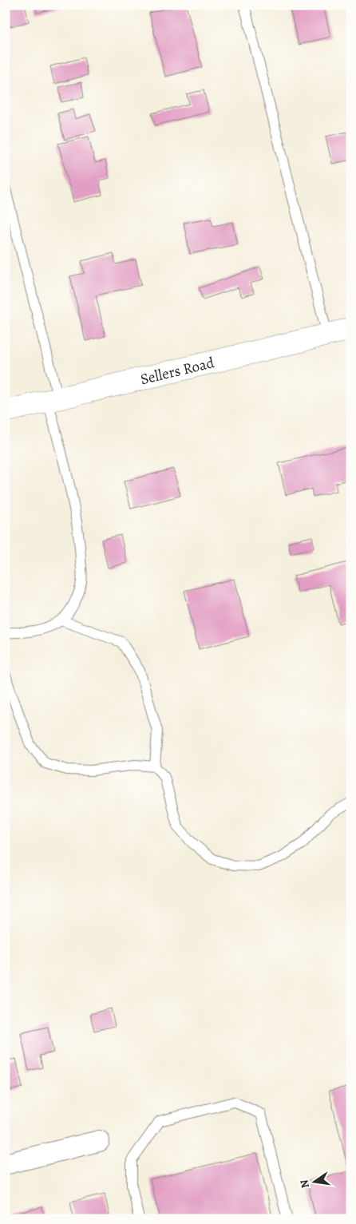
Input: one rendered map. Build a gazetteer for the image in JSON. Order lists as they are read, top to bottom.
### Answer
{
  "streets": {
    "street": ["Sellers Road"]
  },
  "north": "left"
}
